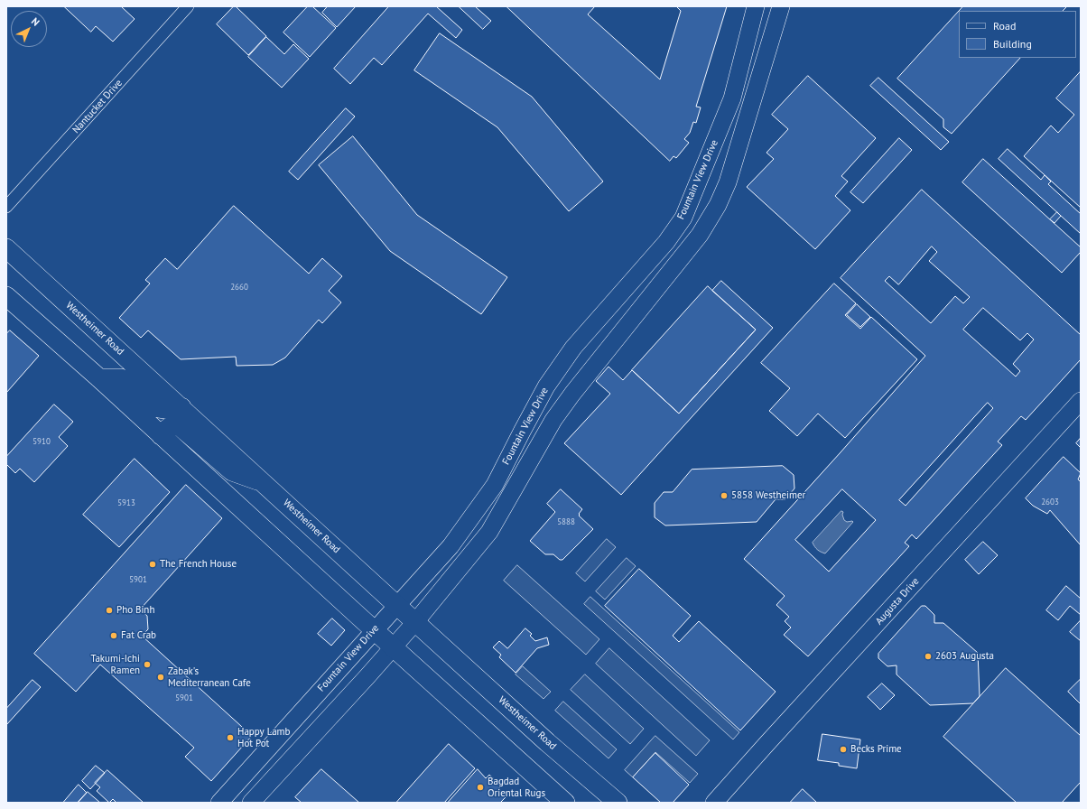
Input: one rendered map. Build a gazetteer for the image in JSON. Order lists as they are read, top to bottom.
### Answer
{
  "streets": {
    "main road": ["Fountain View Drive", "Westheimer Road", "Augusta Drive"],
    "street": ["Nantucket Drive"]
  },
  "crossings": [
    ["Fountain View Drive", "Westheimer Road"]
  ],
  "places": [
    "5858 Westheimer",
    "The French House",
    "Pho Binh",
    "Fat Crab",
    "2603 Augusta",
    "Takumi-Ichi Ramen",
    "Zabak's Mediterranean Cafe",
    "Happy Lamb Hot Pot",
    "Becks Prime",
    "Bagdad Oriental Rugs"
  ],
  "house_numbers": [
    "2660",
    "5910",
    "2603",
    "5913",
    "5888",
    "5901",
    "5901"
  ],
  "legend": ["Road", "Building"],
  "north": "top right"
}
